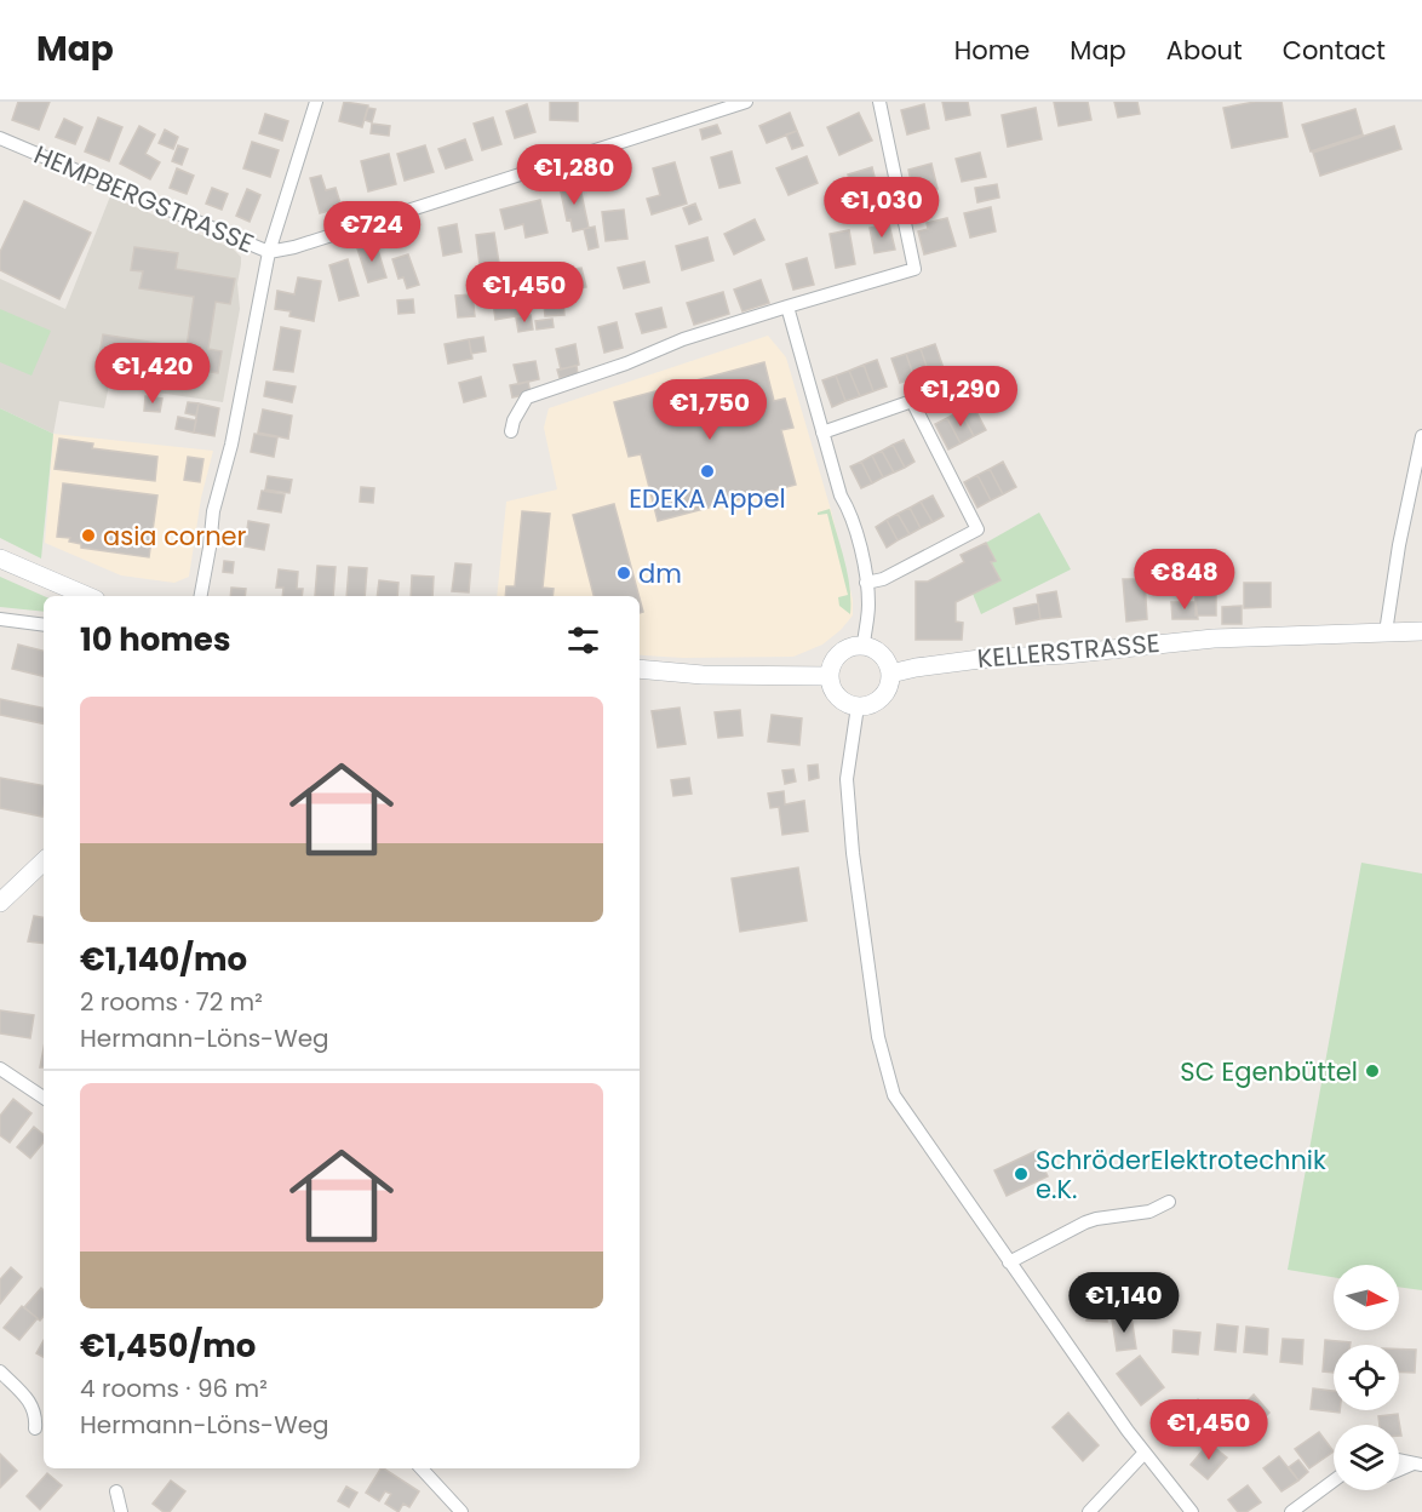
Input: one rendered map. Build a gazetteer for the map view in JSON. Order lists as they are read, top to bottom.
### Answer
{
  "streets": {
    "main road": ["KELLERSTRASSE"],
    "street": ["HEMPBERGSTRASSE"]
  },
  "places": [
    "EDEKA Appel",
    "asia corner",
    "dm",
    "SC Egenbüttel",
    "SchröderElektrotechnik e.K."
  ],
  "north": "right",
  "page": {
    "header": "Map",
    "nav": [
      "Home",
      "Map",
      "About",
      "Contact"
    ],
    "price": [
      "€1,280",
      "€1,030",
      "€724",
      "€1,450",
      "€1,420",
      "€1,290",
      "€1,750",
      "€848",
      "€1,140",
      "€1,450"
    ],
    "heading": "10 homes",
    "list": [
      {
        "name": "€1,140/mo",
        "note": "2 rooms · 72 m² · Hermann-Löns-Weg"
      },
      {
        "name": "€1,450/mo",
        "note": "4 rooms · 96 m² · Hermann-Löns-Weg"
      }
    ]
  }
}
